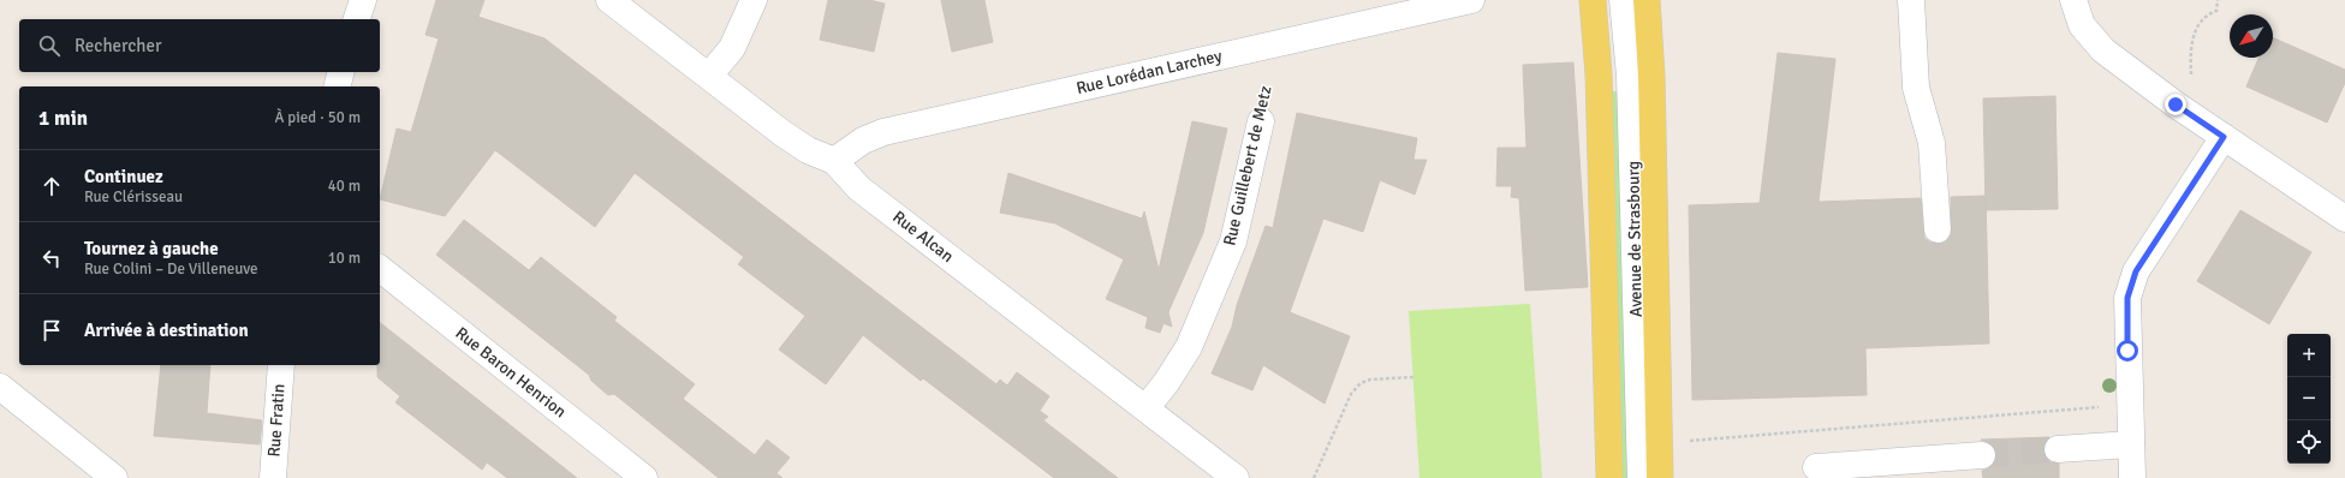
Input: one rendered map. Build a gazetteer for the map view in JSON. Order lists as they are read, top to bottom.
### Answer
{
  "streets": {
    "main road": ["Avenue de Strasbourg"],
    "street": [
      "Rue Lorédan Larchey",
      "Rue Guillebert de Metz",
      "Rue Alcan",
      "Rue Baron Henrion",
      "Rue Fratin"
    ]
  },
  "crossings": [
    ["Rue Lorédan Larchey", "Rue Alcan"],
    ["Rue Guillebert de Metz", "Rue Alcan"]
  ],
  "north": "bottom left",
  "page": {
    "search": "Rechercher",
    "heading": ["1 min", "À pied · 50 m"],
    "list": [
      ["Continuez", "Rue Clérisseau", "40 m"],
      ["Tournez à gauche", "Rue Colini – De Villeneuve", "10 m"],
      "Arrivée à destination"
    ],
    "map_buttons": ["+", "−"]
  }
}
